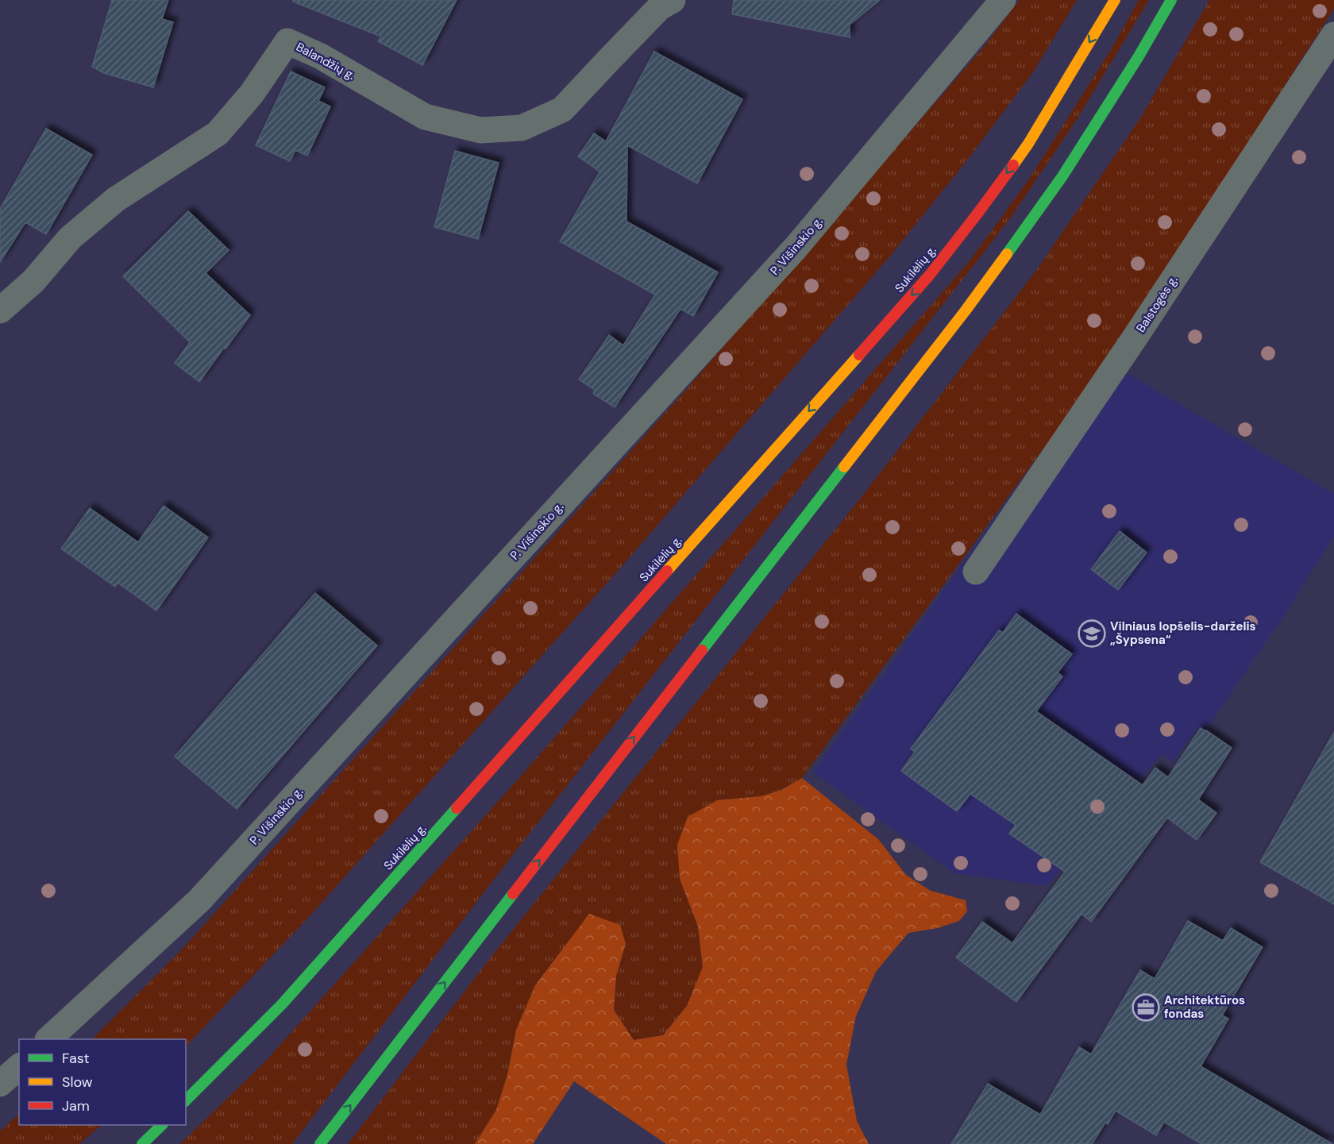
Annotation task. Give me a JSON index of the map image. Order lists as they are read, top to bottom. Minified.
{"streets":{"main road":["Sukilėlių g."],"street":["Balandžių g.","P. Višinskio g.","Balstogės g."]},"places":{"school or university":["Vilniaus lopšelis-darželis „Šypsena“"],"office":["Architektūros fondas"]},"legend":["Fast","Slow","Jam"]}
